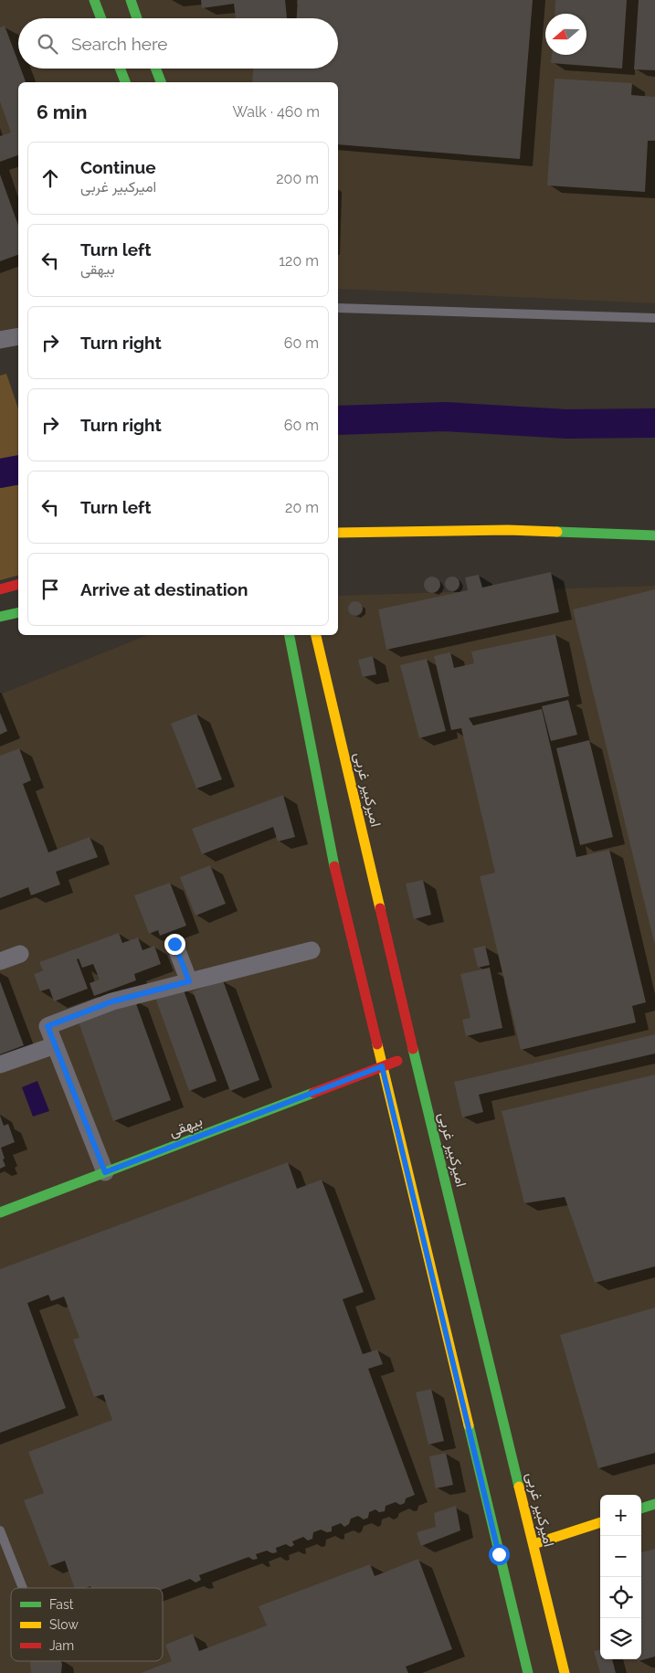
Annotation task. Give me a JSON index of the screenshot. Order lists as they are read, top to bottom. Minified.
{"streets":{"street":["امیرکبیر غربی","بیهقی"]},"crossings":[["امیرکبیر غربی","بیهقی"]],"legend":["Fast","Slow","Jam"],"north":"left","page":{"search":"Search here","heading":["6 min","Walk · 460 m"],"list":[["Continue","امیرکبیر غربی","200 m"],["Turn left","بیهقی","120 m"],["Turn right","60 m"],["Turn right","60 m"],["Turn left","20 m"],"Arrive at destination"],"map_buttons":["+","−"]}}
